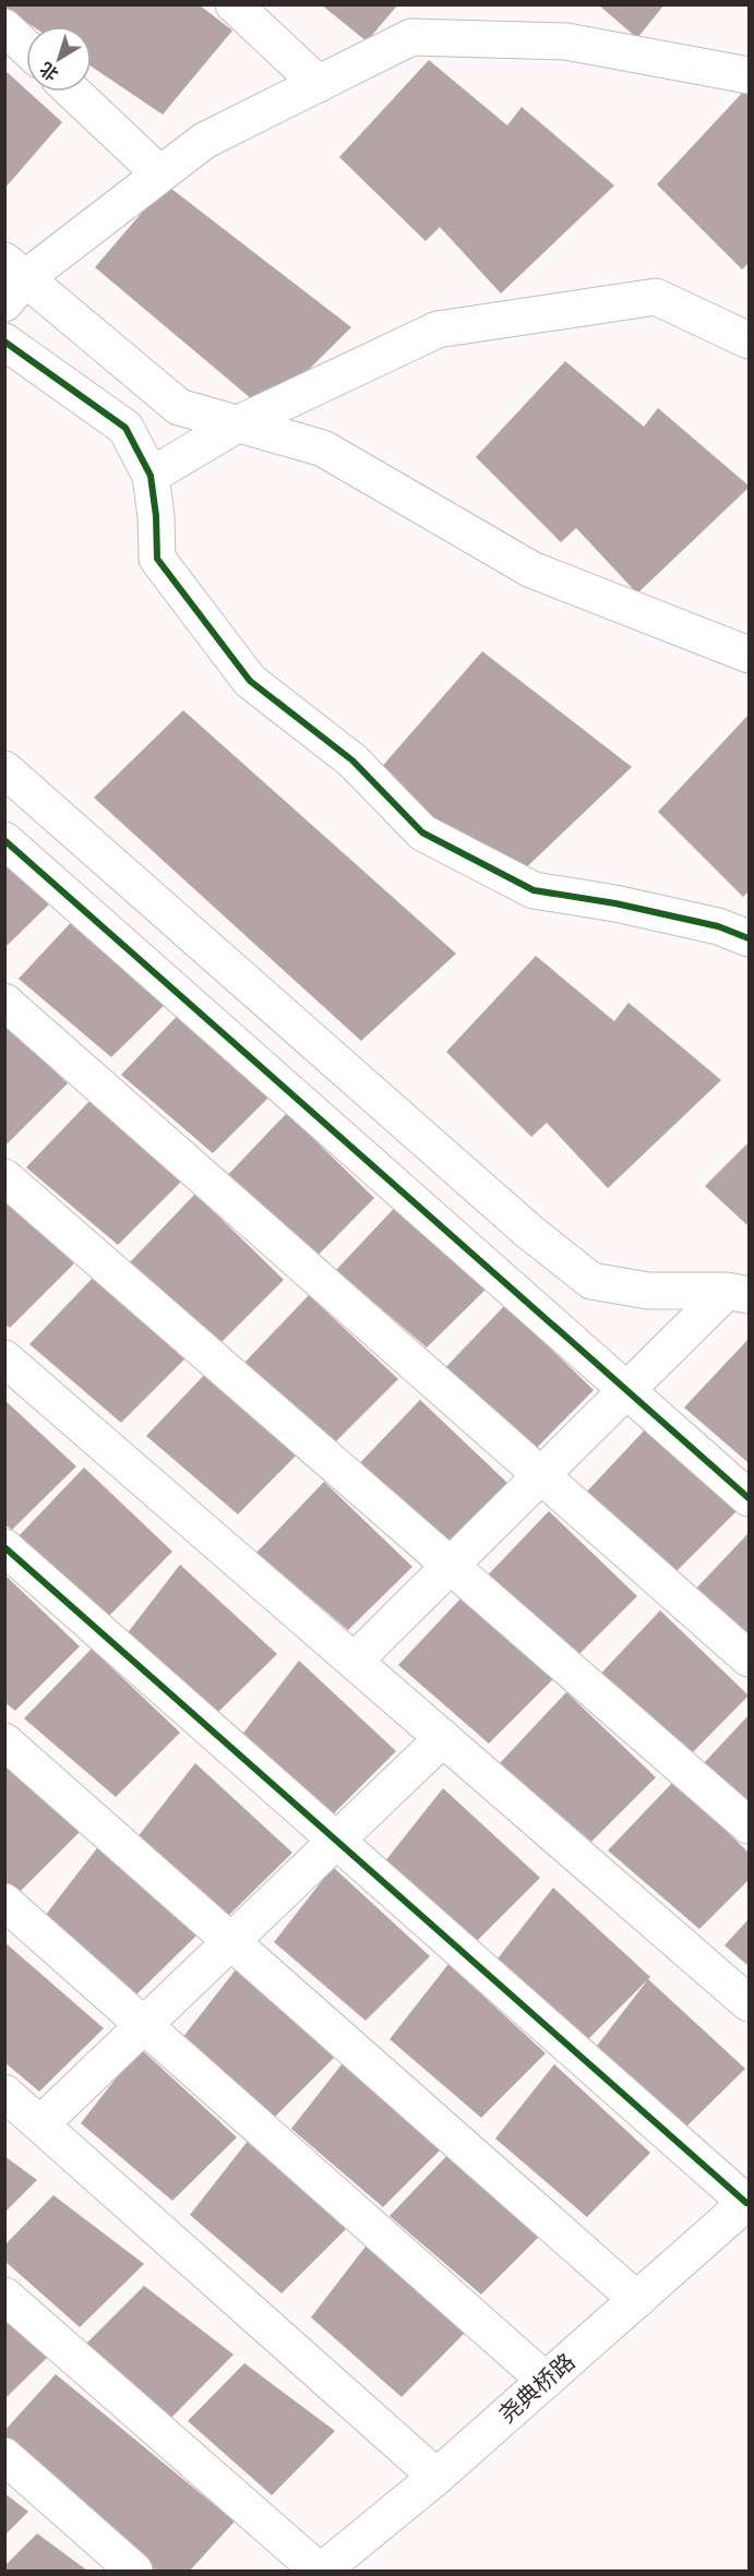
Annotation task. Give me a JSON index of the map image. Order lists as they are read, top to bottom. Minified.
{"streets":{"street":["尧典桥路"]},"north":"bottom left"}
